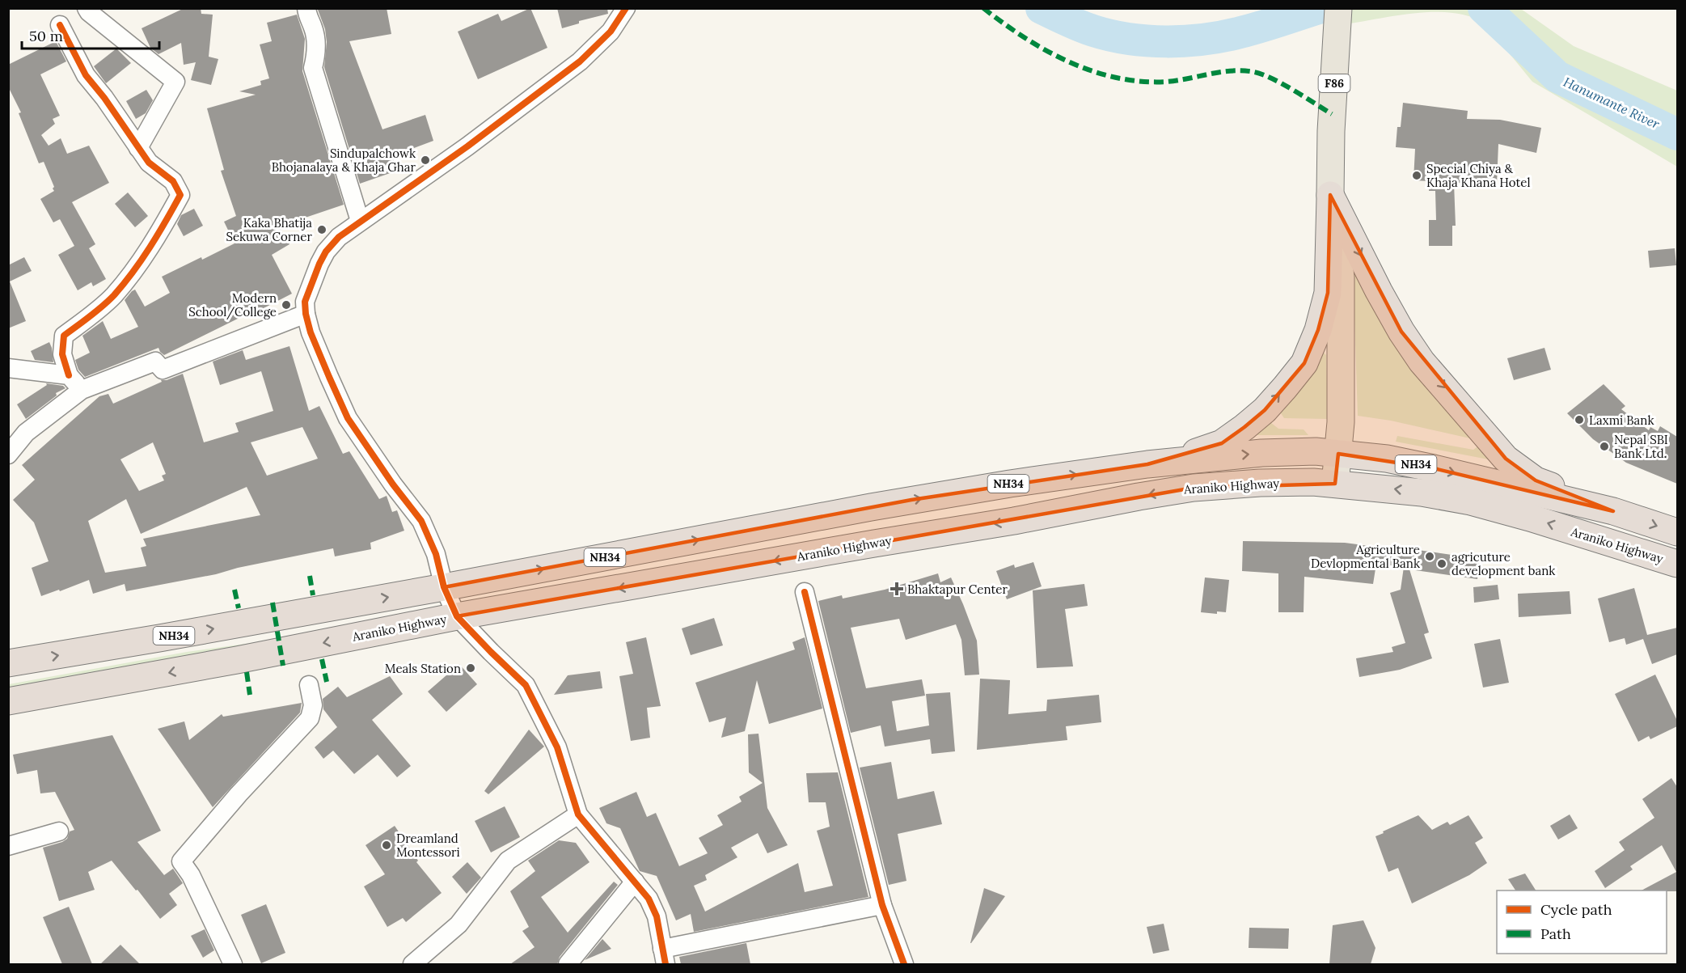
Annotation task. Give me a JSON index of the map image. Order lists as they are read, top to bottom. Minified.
{"streets":{"highway":["NH34","Araniko Highway"],"main road":["F86"]},"water":["Hanumante River"],"places":{"other":["Sindupalchowk Bhojanalaya & Khaja Ghar","Special Chiya & Khaja Khana Hotel","Kaka Bhatija Sekuwa Corner","Modern School/College","Laxmi Bank","Nepal SBI Bank Ltd.","Agriculture Devlopmental Bank","agricuture development bank","Meals Station","Dreamland Montessori"],"health":["Bhaktapur Center"]},"legend":["Cycle path","Path"],"scale_bar":"50 m"}
